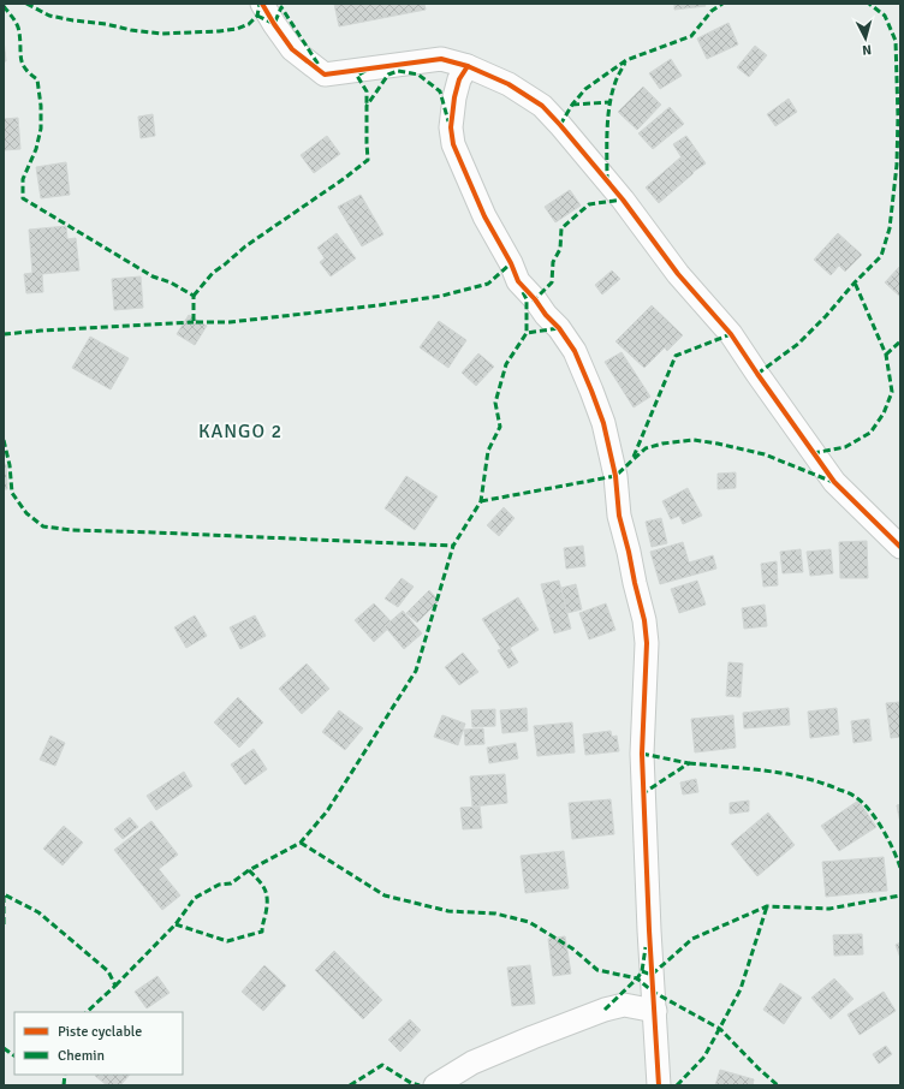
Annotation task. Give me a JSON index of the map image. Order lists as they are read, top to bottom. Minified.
{"districts":["KANGO 2"],"legend":["Piste cyclable","Chemin"],"north":"bottom"}
